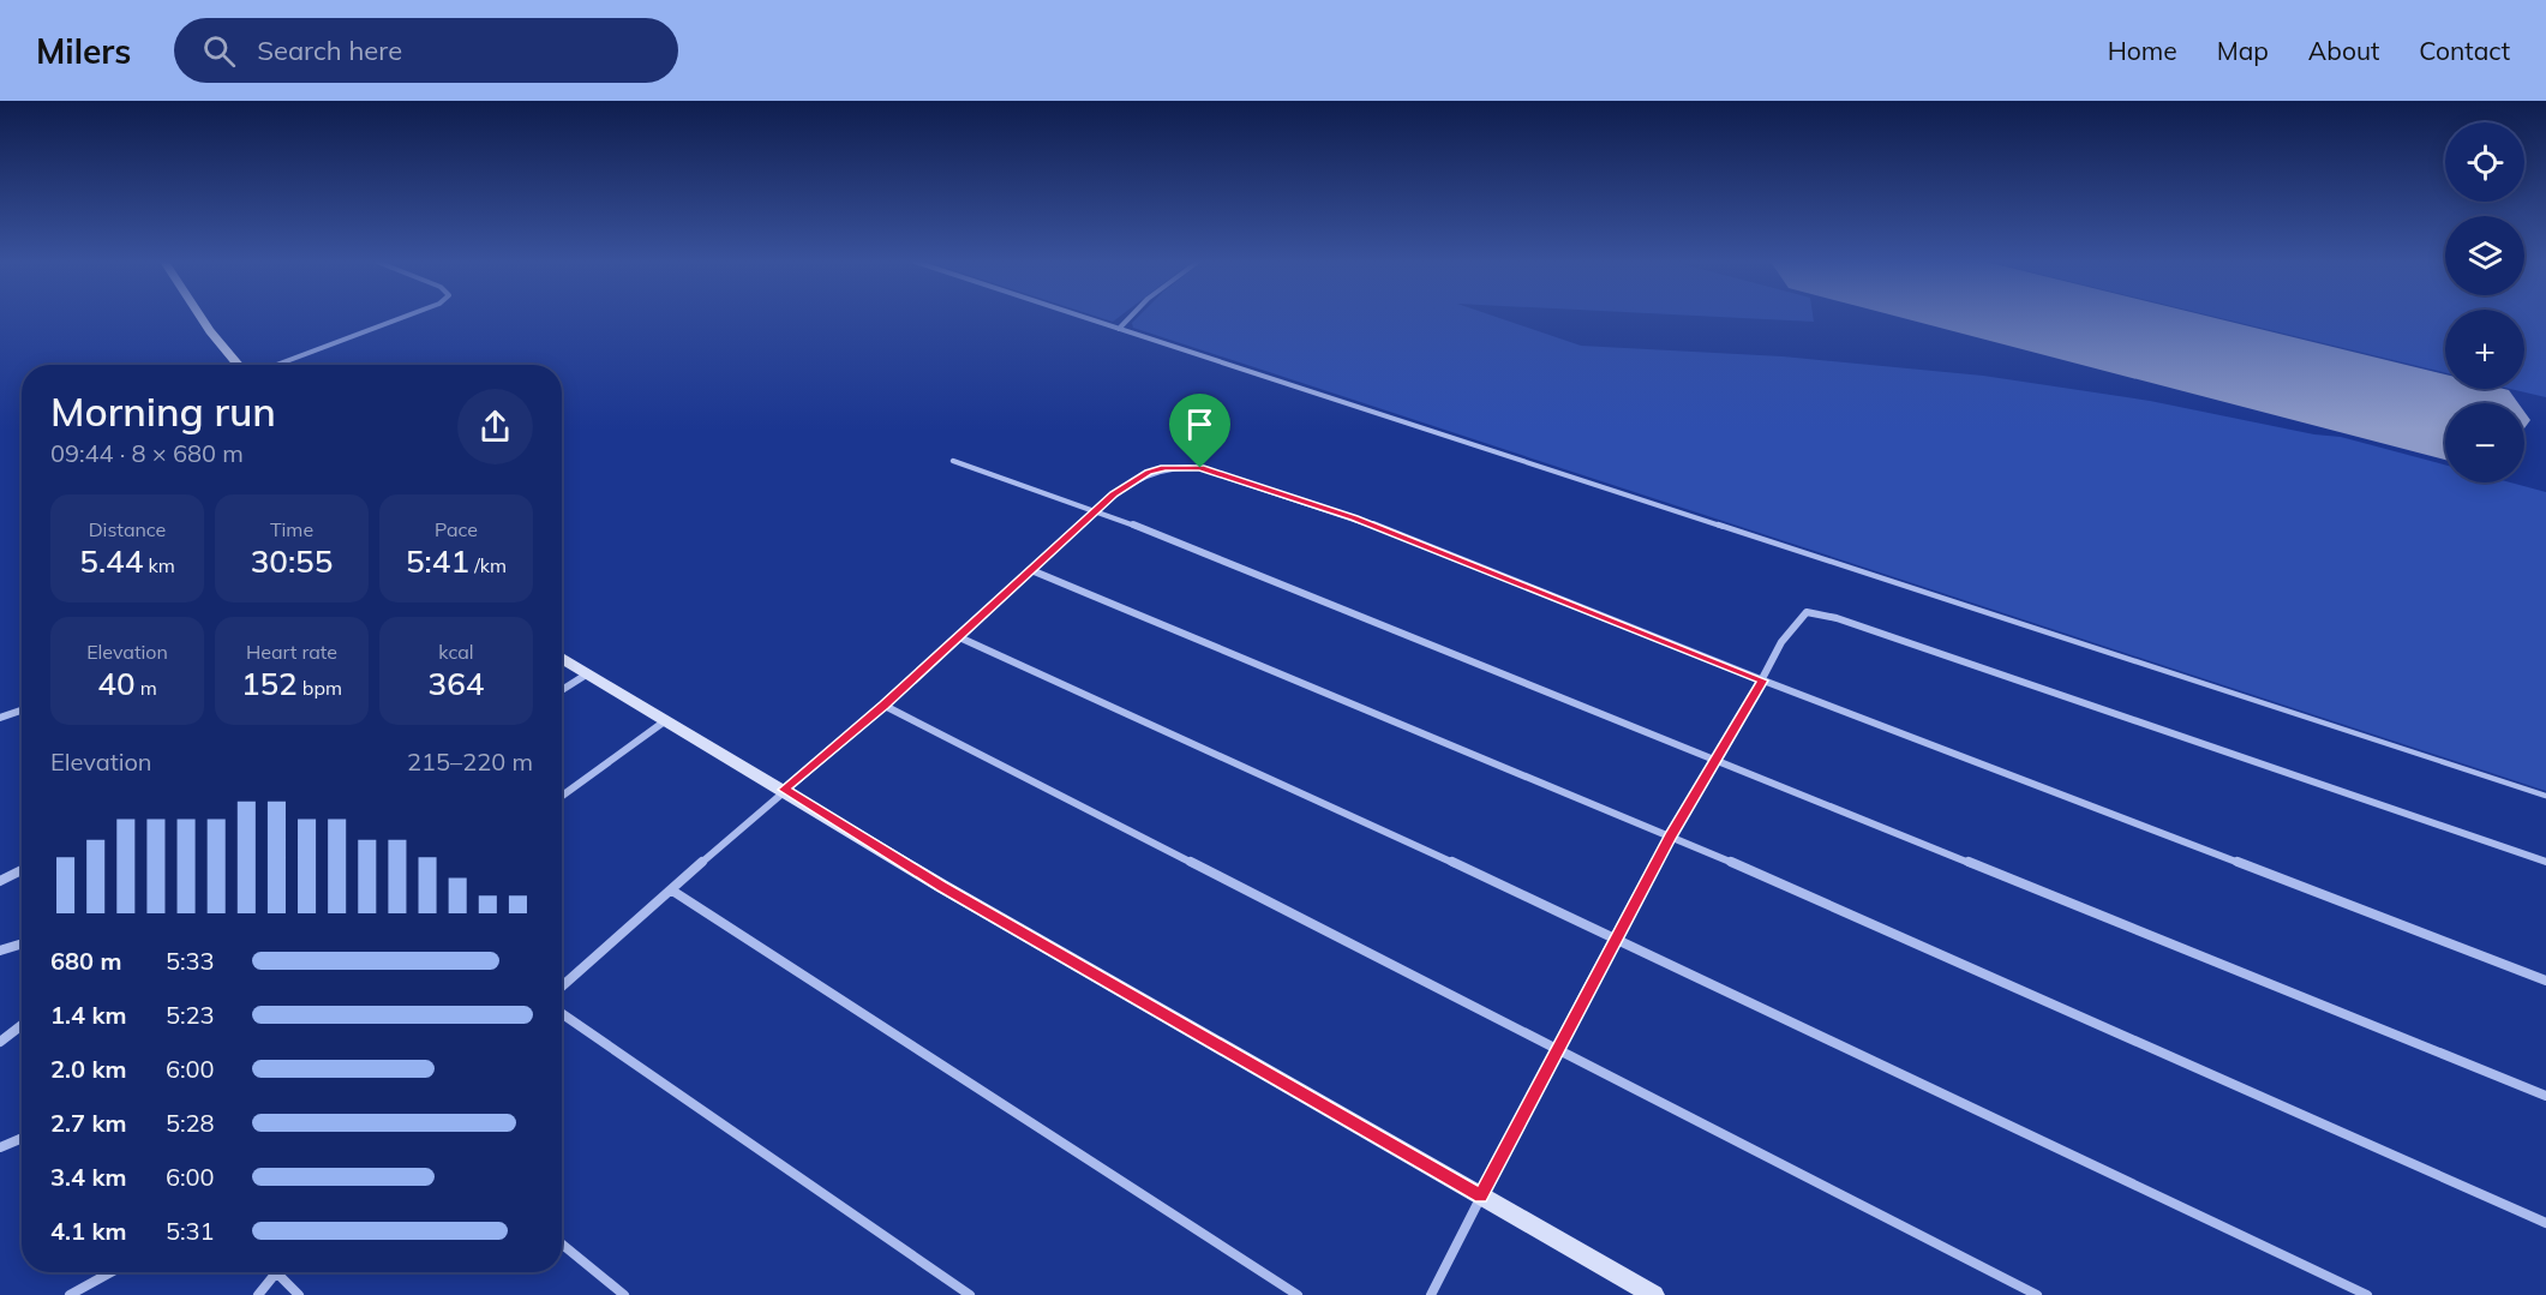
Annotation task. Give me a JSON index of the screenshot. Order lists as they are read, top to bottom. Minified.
{"page":{"header":"Milers","search":"Search here","nav":["Home","Map","About","Contact"],"map_buttons":["+","−"],"heading":["Morning run","09:44 · 8 × 680 m"],"stats":[["Distance","5.44 km"],["Time","30:55"],["Pace","5:41 /km"],["Elevation","40 m"],["Heart rate","152 bpm"],["kcal","364"]],"chart":["Elevation","215–220 m"],"list":[{"name":"680 m","note":"5:33"},{"name":"1.4 km","note":"5:23"},{"name":"2.0 km","note":"6:00"},{"name":"2.7 km","note":"5:28"},{"name":"3.4 km","note":"6:00"},{"name":"4.1 km","note":"5:31"}]}}
